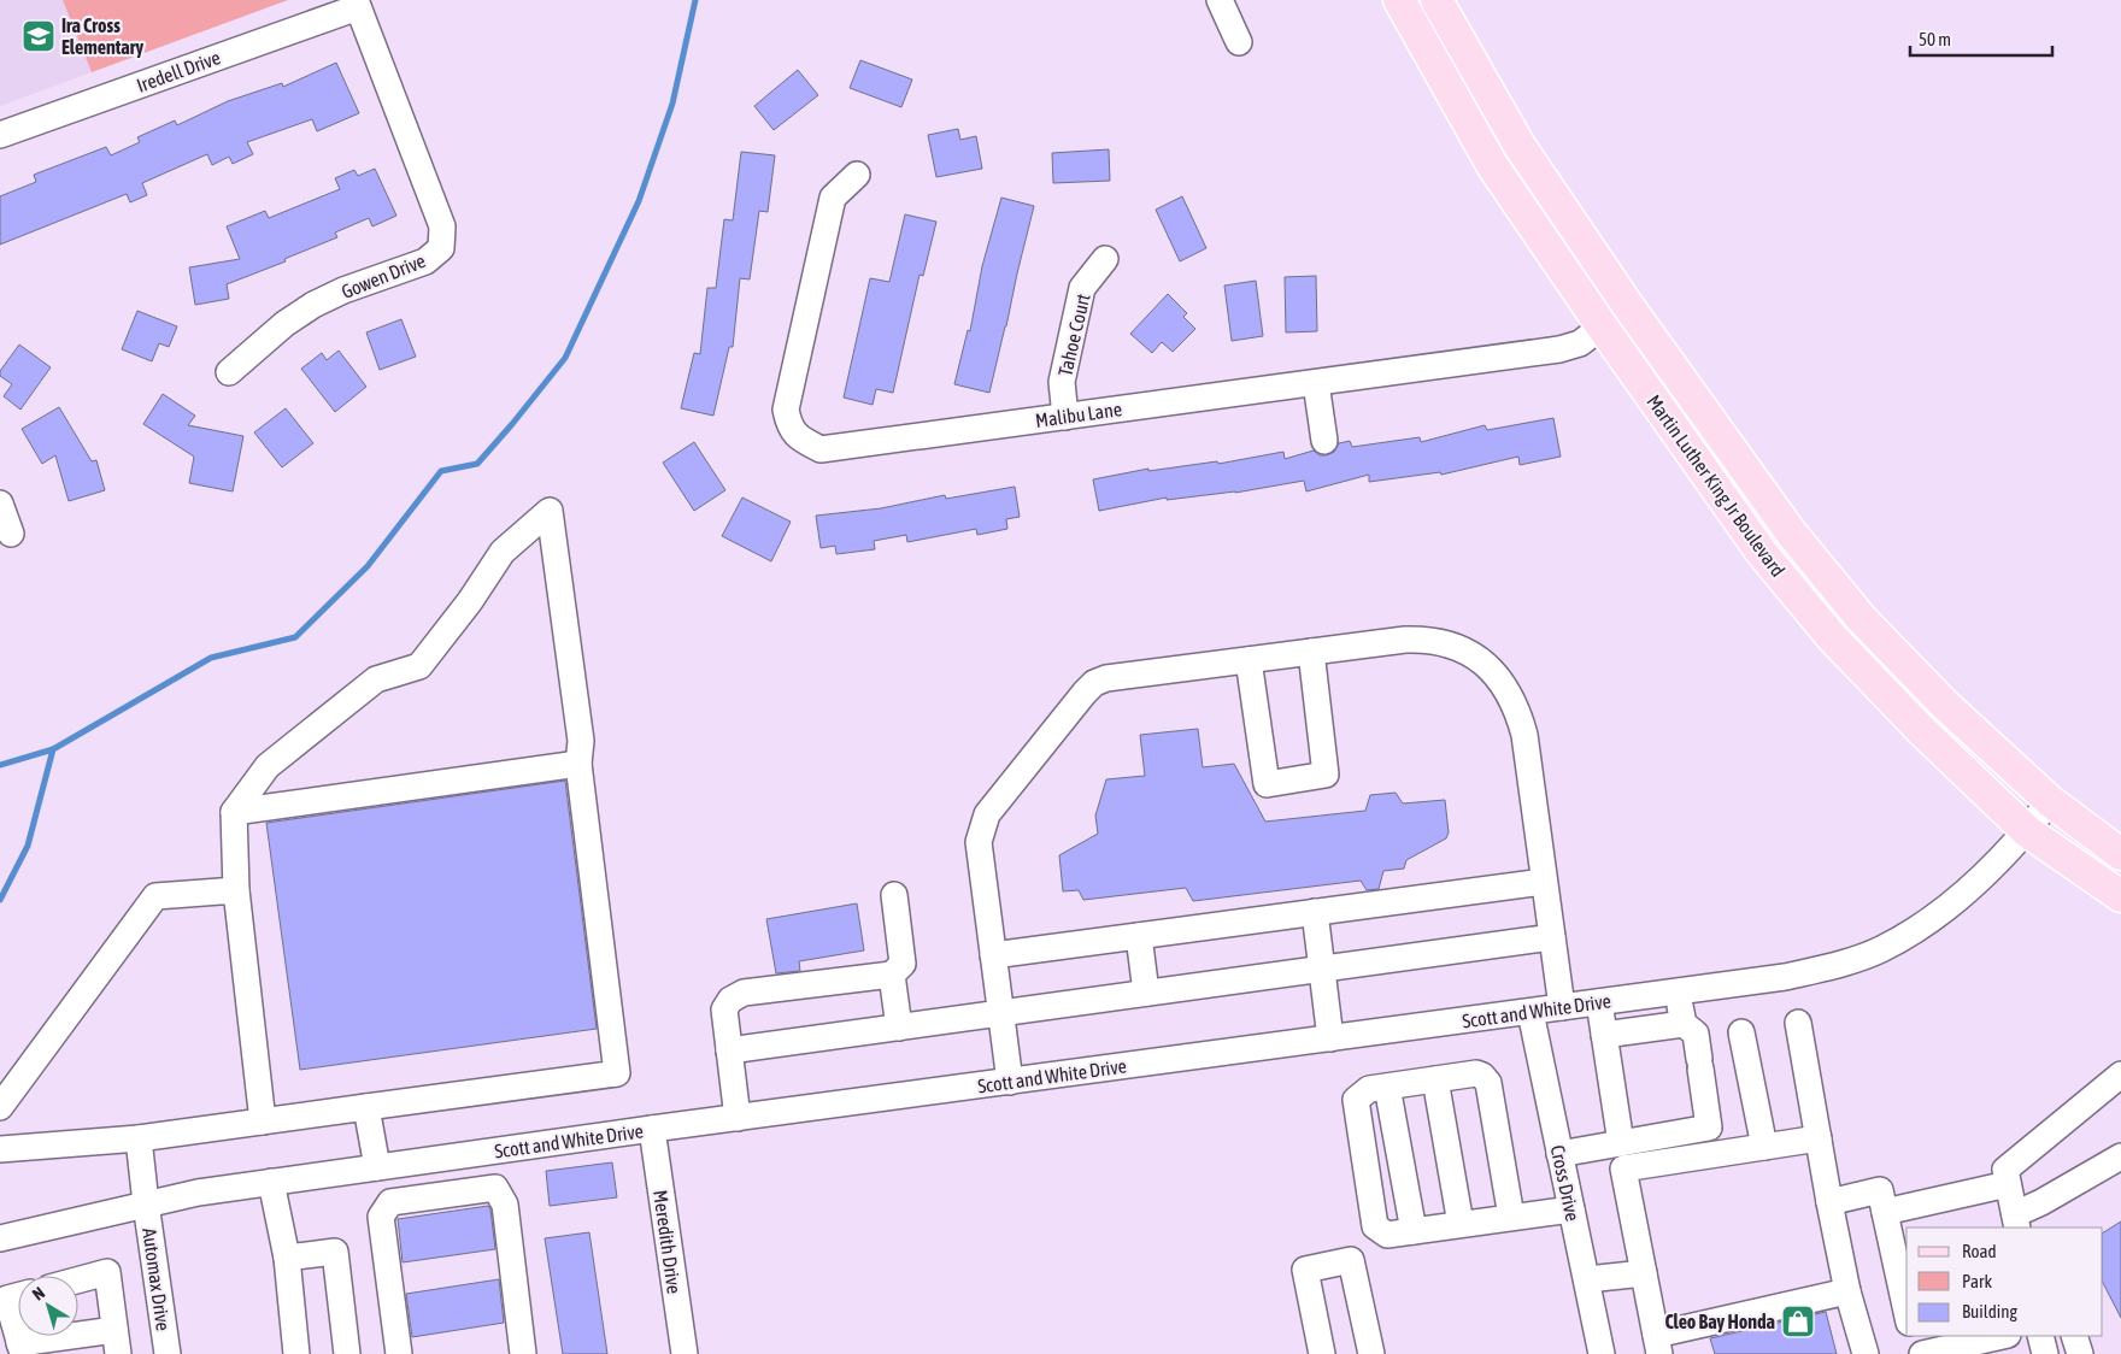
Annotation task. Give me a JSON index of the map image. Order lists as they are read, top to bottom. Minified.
{"streets":{"main road":["Martin Luther King Jr Boulevard"],"street":["Iredell Drive","Gowen Drive","Tahoe Court","Malibu Lane","Scott and White Drive","Cross Drive","Meredith Drive","Automax Drive"]},"crossings":[["Iredell Drive","Gowen Drive"],["Tahoe Court","Malibu Lane"],["Malibu Lane","Martin Luther King Jr Boulevard"],["Martin Luther King Jr Boulevard","Scott and White Drive"],["Scott and White Drive","Cross Drive"],["Scott and White Drive","Meredith Drive"],["Scott and White Drive","Automax Drive"]],"places":{"school or university":["Ira Cross Elementary"],"shop":["Cleo Bay Honda"]},"legend":["Road","Park","Building"],"scale_bar":"50 m","north":"top left"}
